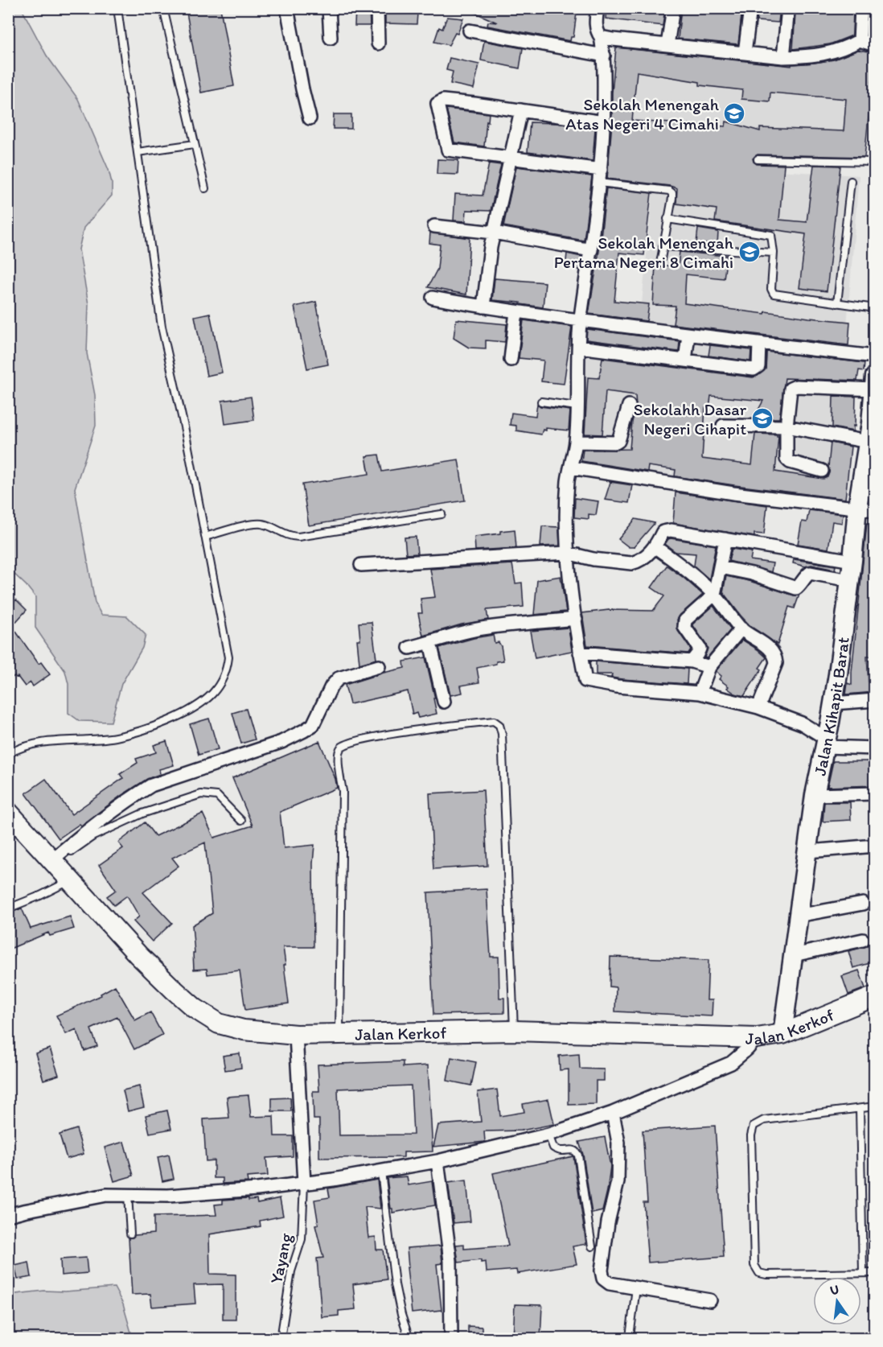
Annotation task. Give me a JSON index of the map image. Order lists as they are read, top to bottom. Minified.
{"streets":{"main road":["Jalan Kerkof"],"street":["Jalan Kihapit Barat"],"lane":["Yayang"]},"crossings":[["Jalan Kihapit Barat","Jalan Kerkof"]],"places":{"school or university":["Sekolah Menengah Atas Negeri 4 Cimahi","Sekolah Menengah Pertama Negeri 8 Cimahi","Sekolahh Dasar Negeri Cihapit"]},"north":"top"}
